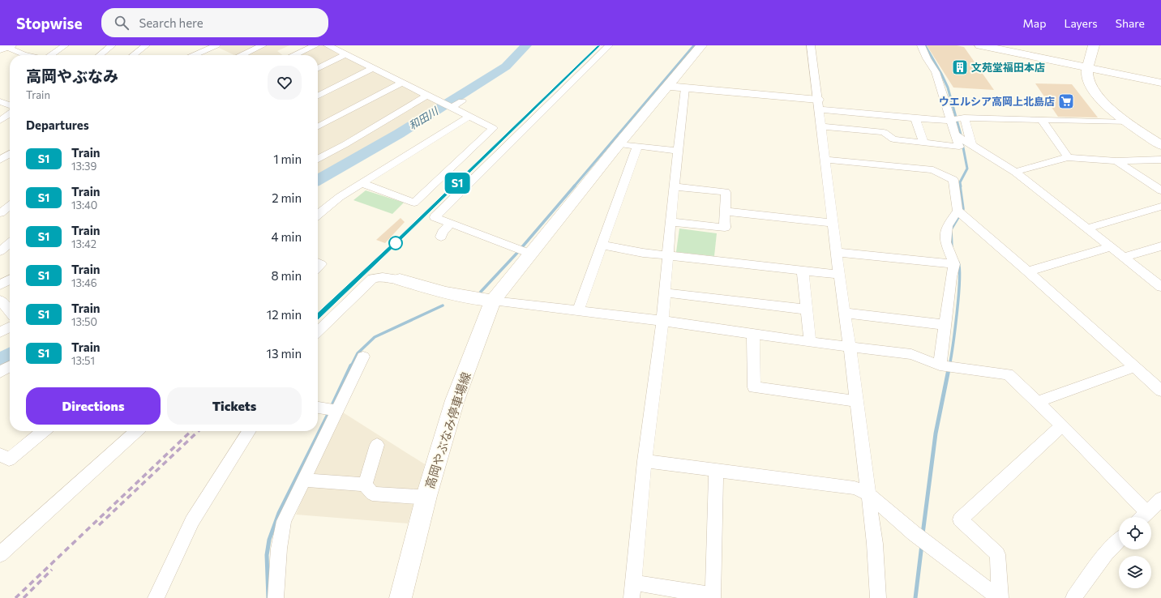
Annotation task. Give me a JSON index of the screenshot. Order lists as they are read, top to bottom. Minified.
{"streets":{"street":["高岡やぶなみ停車場線"]},"water":["和田川"],"places":{"building":["文苑堂福田本店"],"supermarket":["ウエルシア高岡上北島店"]},"page":{"header":"Stopwise","search":"Search here","nav":["Map","Layers","Share"],"on_map":"S1","heading":[["高岡やぶなみ","Train"],"Departures"],"list":[{"mark":"S1","name":"Train","note":"13:39","value":"1 min"},{"mark":"S1","name":"Train","note":"13:40","value":"2 min"},{"mark":"S1","name":"Train","note":"13:42","value":"4 min"},{"mark":"S1","name":"Train","note":"13:46","value":"8 min"},{"mark":"S1","name":"Train","note":"13:50","value":"12 min"},{"mark":"S1","name":"Train","note":"13:51","value":"13 min"}],"buttons":["Directions","Tickets"]}}
